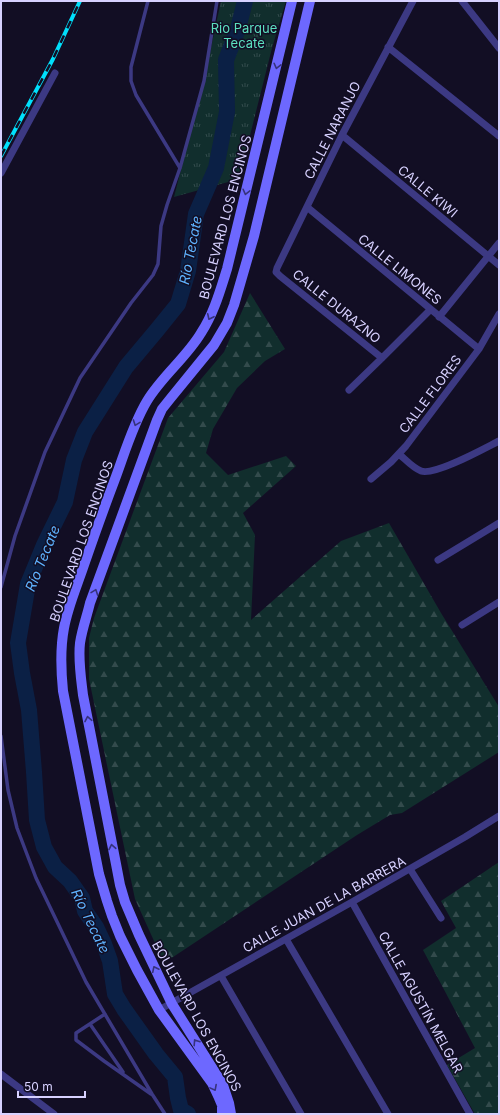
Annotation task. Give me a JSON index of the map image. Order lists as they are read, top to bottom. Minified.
{"streets":{"main road":["BOULEVARD LOS ENCINOS"],"street":["CALLE NARANJO","CALLE KIWI","CALLE LIMONES","CALLE DURAZNO","CALLE FLORES","CALLE JUAN DE LA BARRERA","CALLE AGUSTÍN MELGAR"]},"crossings":[["CALLE NARANJO","CALLE KIWI"],["CALLE NARANJO","CALLE LIMONES"],["CALLE NARANJO","CALLE DURAZNO"],["BOULEVARD LOS ENCINOS","CALLE JUAN DE LA BARRERA"],["CALLE LIMONES","CALLE FLORES"],["CALLE JUAN DE LA BARRERA","CALLE AGUSTÍN MELGAR"]],"water":["Río Tecate"],"parks":["Rio Parque Tecate"],"scale_bar":"50 m"}
